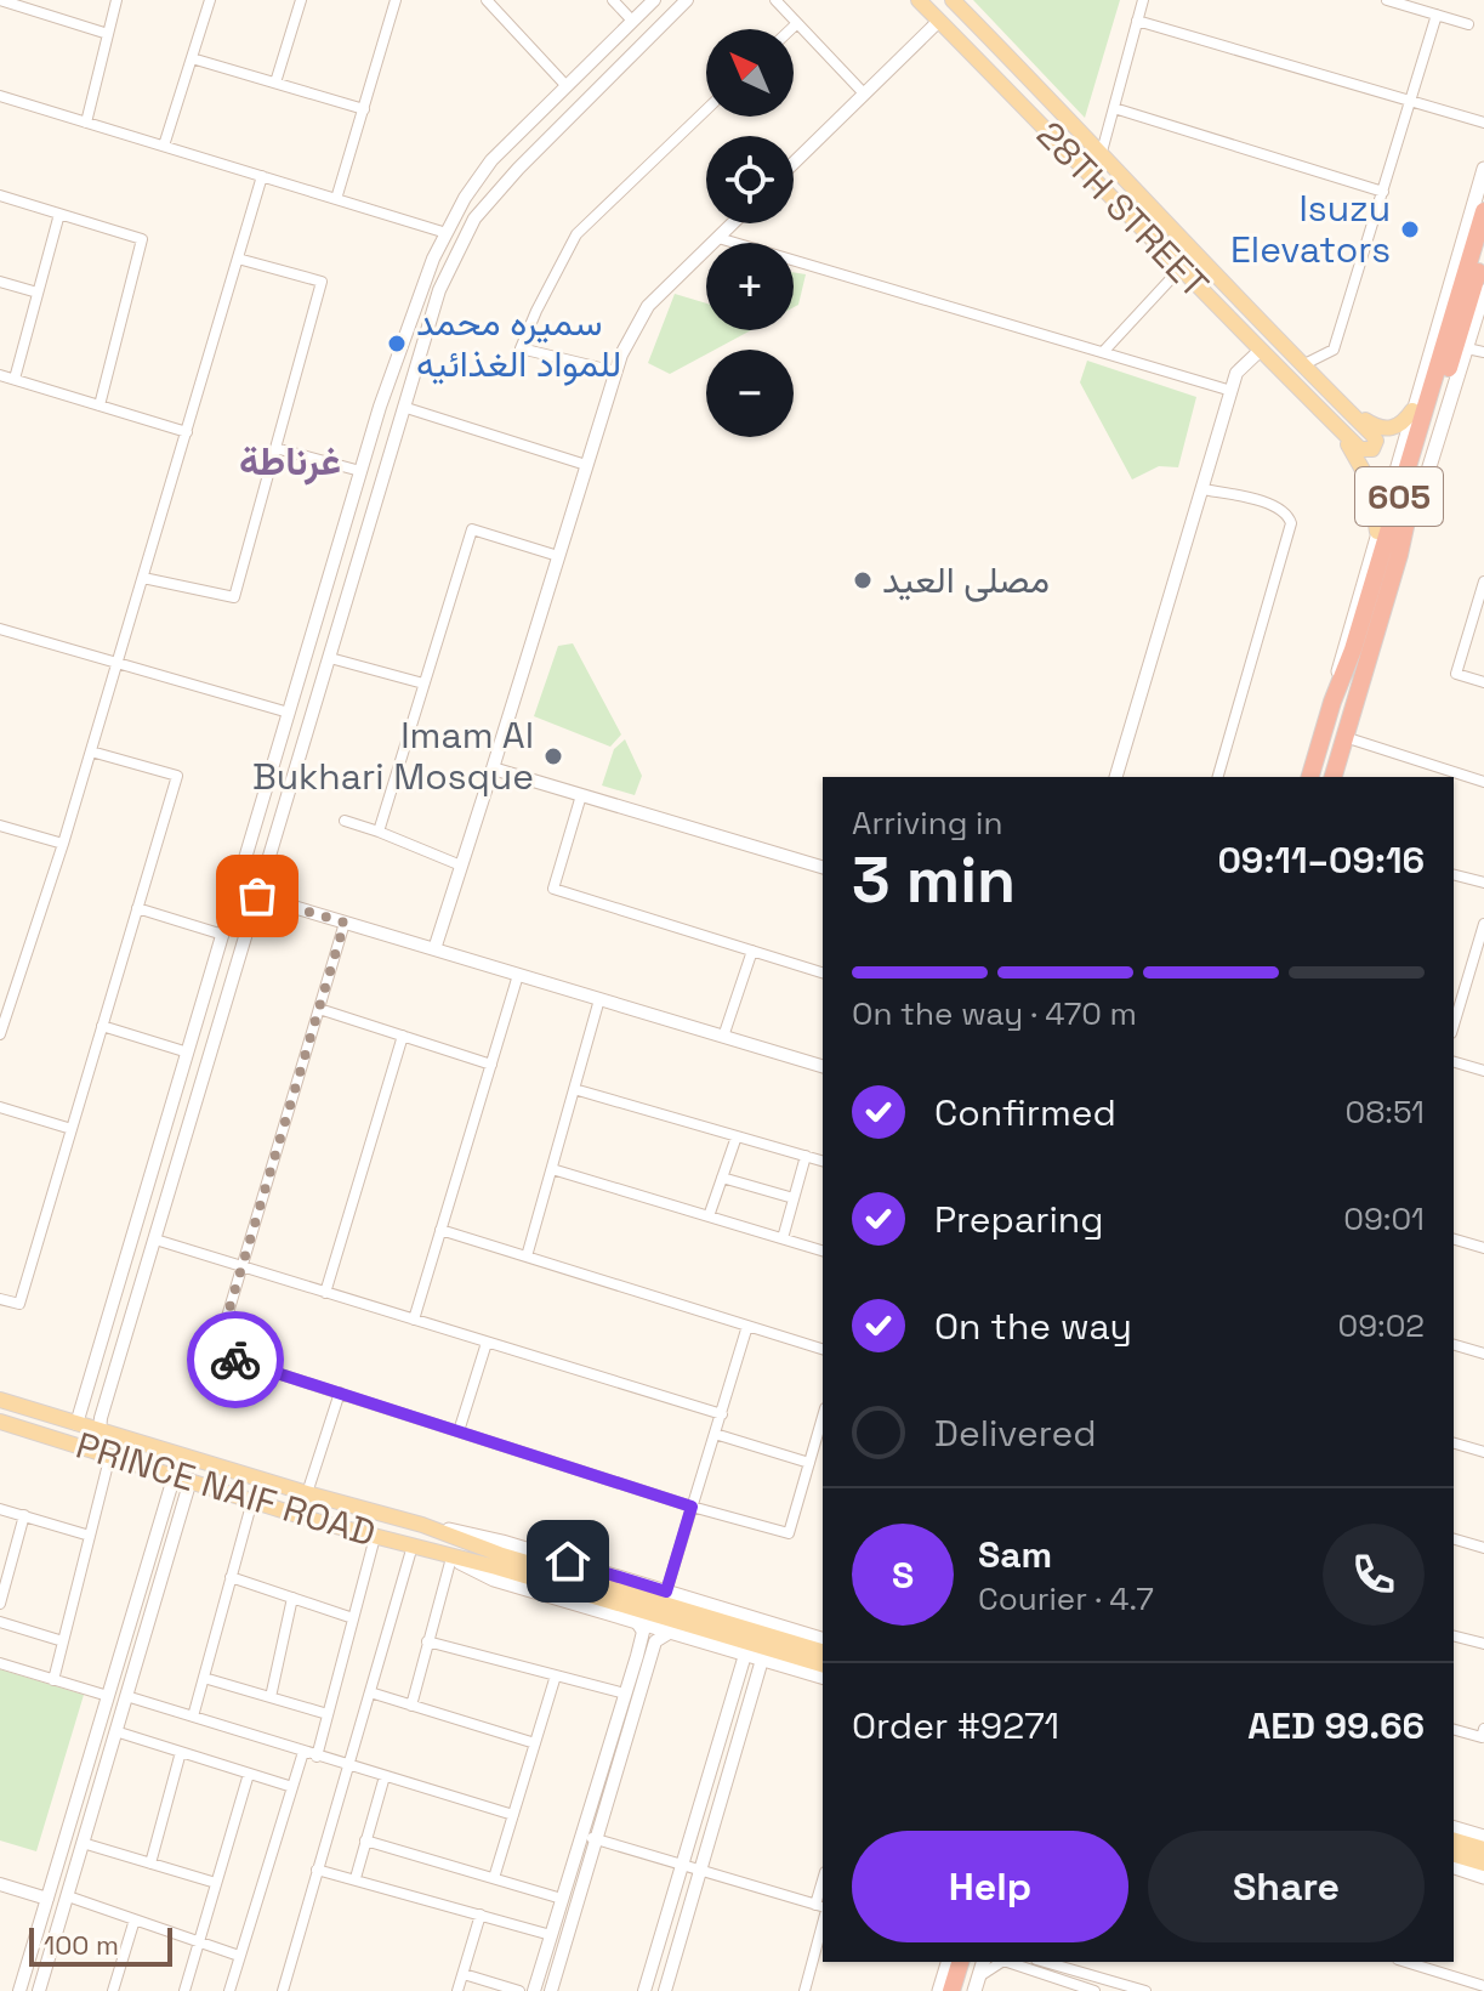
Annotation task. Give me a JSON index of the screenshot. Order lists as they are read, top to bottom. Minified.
{"streets":{"highway":["605"],"main road":["28TH STREET","PRINCE NAIF ROAD"]},"districts":["غرناطة"],"places":["Isuzu Elevators","سميره محمد للمواد الغذائيه","مصلى العيد","Imam Al Bukhari Mosque"],"scale_bar":"100 m","north":"top left","page":{"map_buttons":["+","−"],"heading":["3 min","Arriving in","09:11–09:16"],"panel":["Sam","Courier · 4.7","Order #9271","AED 99.66"],"bar":"On the way · 470 m","list":[["Confirmed","08:51"],["Preparing","09:01"],["On the way","09:02"],"Delivered"],"round":"S","buttons":["Help","Share"],"scale":"100 m"}}
